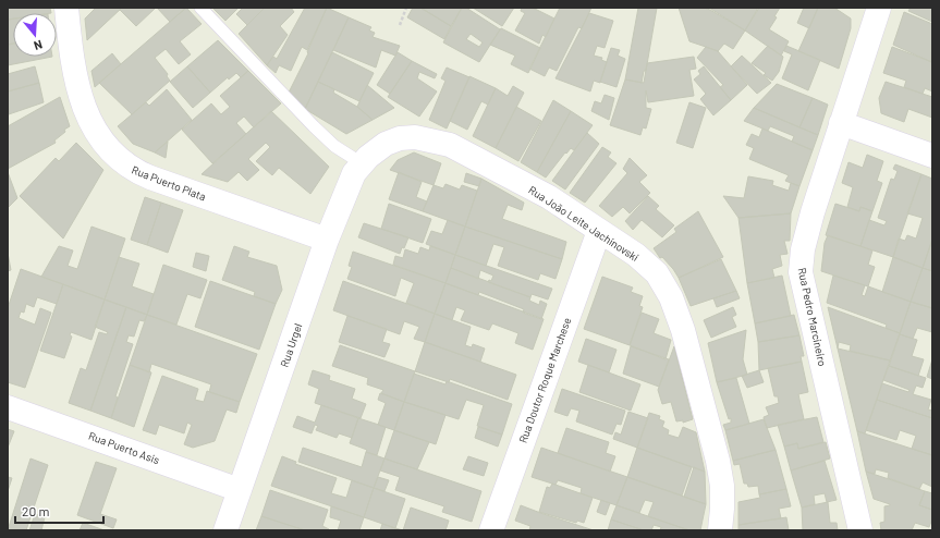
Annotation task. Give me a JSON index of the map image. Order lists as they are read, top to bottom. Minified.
{"streets":{"street":["Rua Puerto Plata","Rua João Leite Jachinovski","Rua Pedro Marcineiro","Rua Urgel","Rua Doutor Roque Marchese","Rua Puerto Asis"]},"crossings":[["Rua Puerto Plata","Rua Urgel"],["Rua João Leite Jachinovski","Rua Urgel"],["Rua João Leite Jachinovski","Rua Doutor Roque Marchese"],["Rua Urgel","Rua Puerto Asis"]],"scale_bar":"20 m","north":"bottom"}
